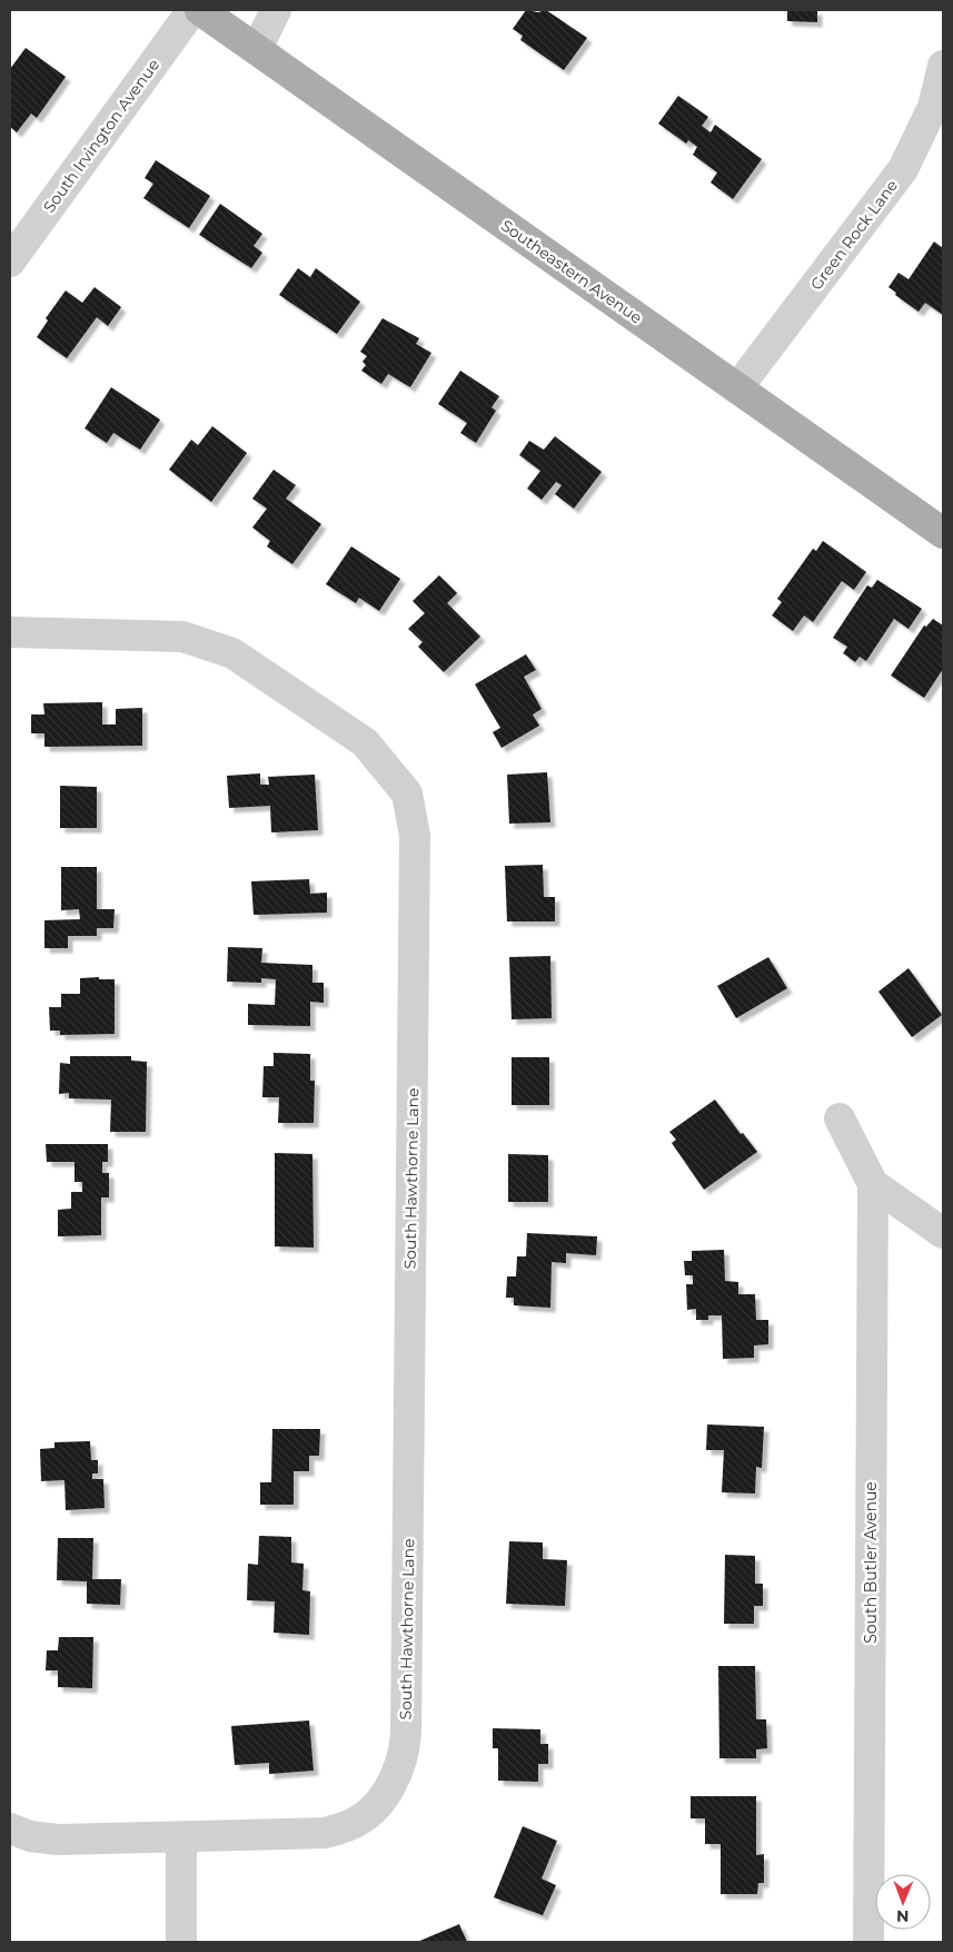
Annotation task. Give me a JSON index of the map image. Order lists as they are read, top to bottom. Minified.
{"streets":{"main road":["Southeastern Avenue"],"street":["South Irvington Avenue","Green Rock Lane","South Hawthorne Lane","South Butler Avenue"]},"crossings":[["Green Rock Lane","Southeastern Avenue"]],"north":"bottom"}
